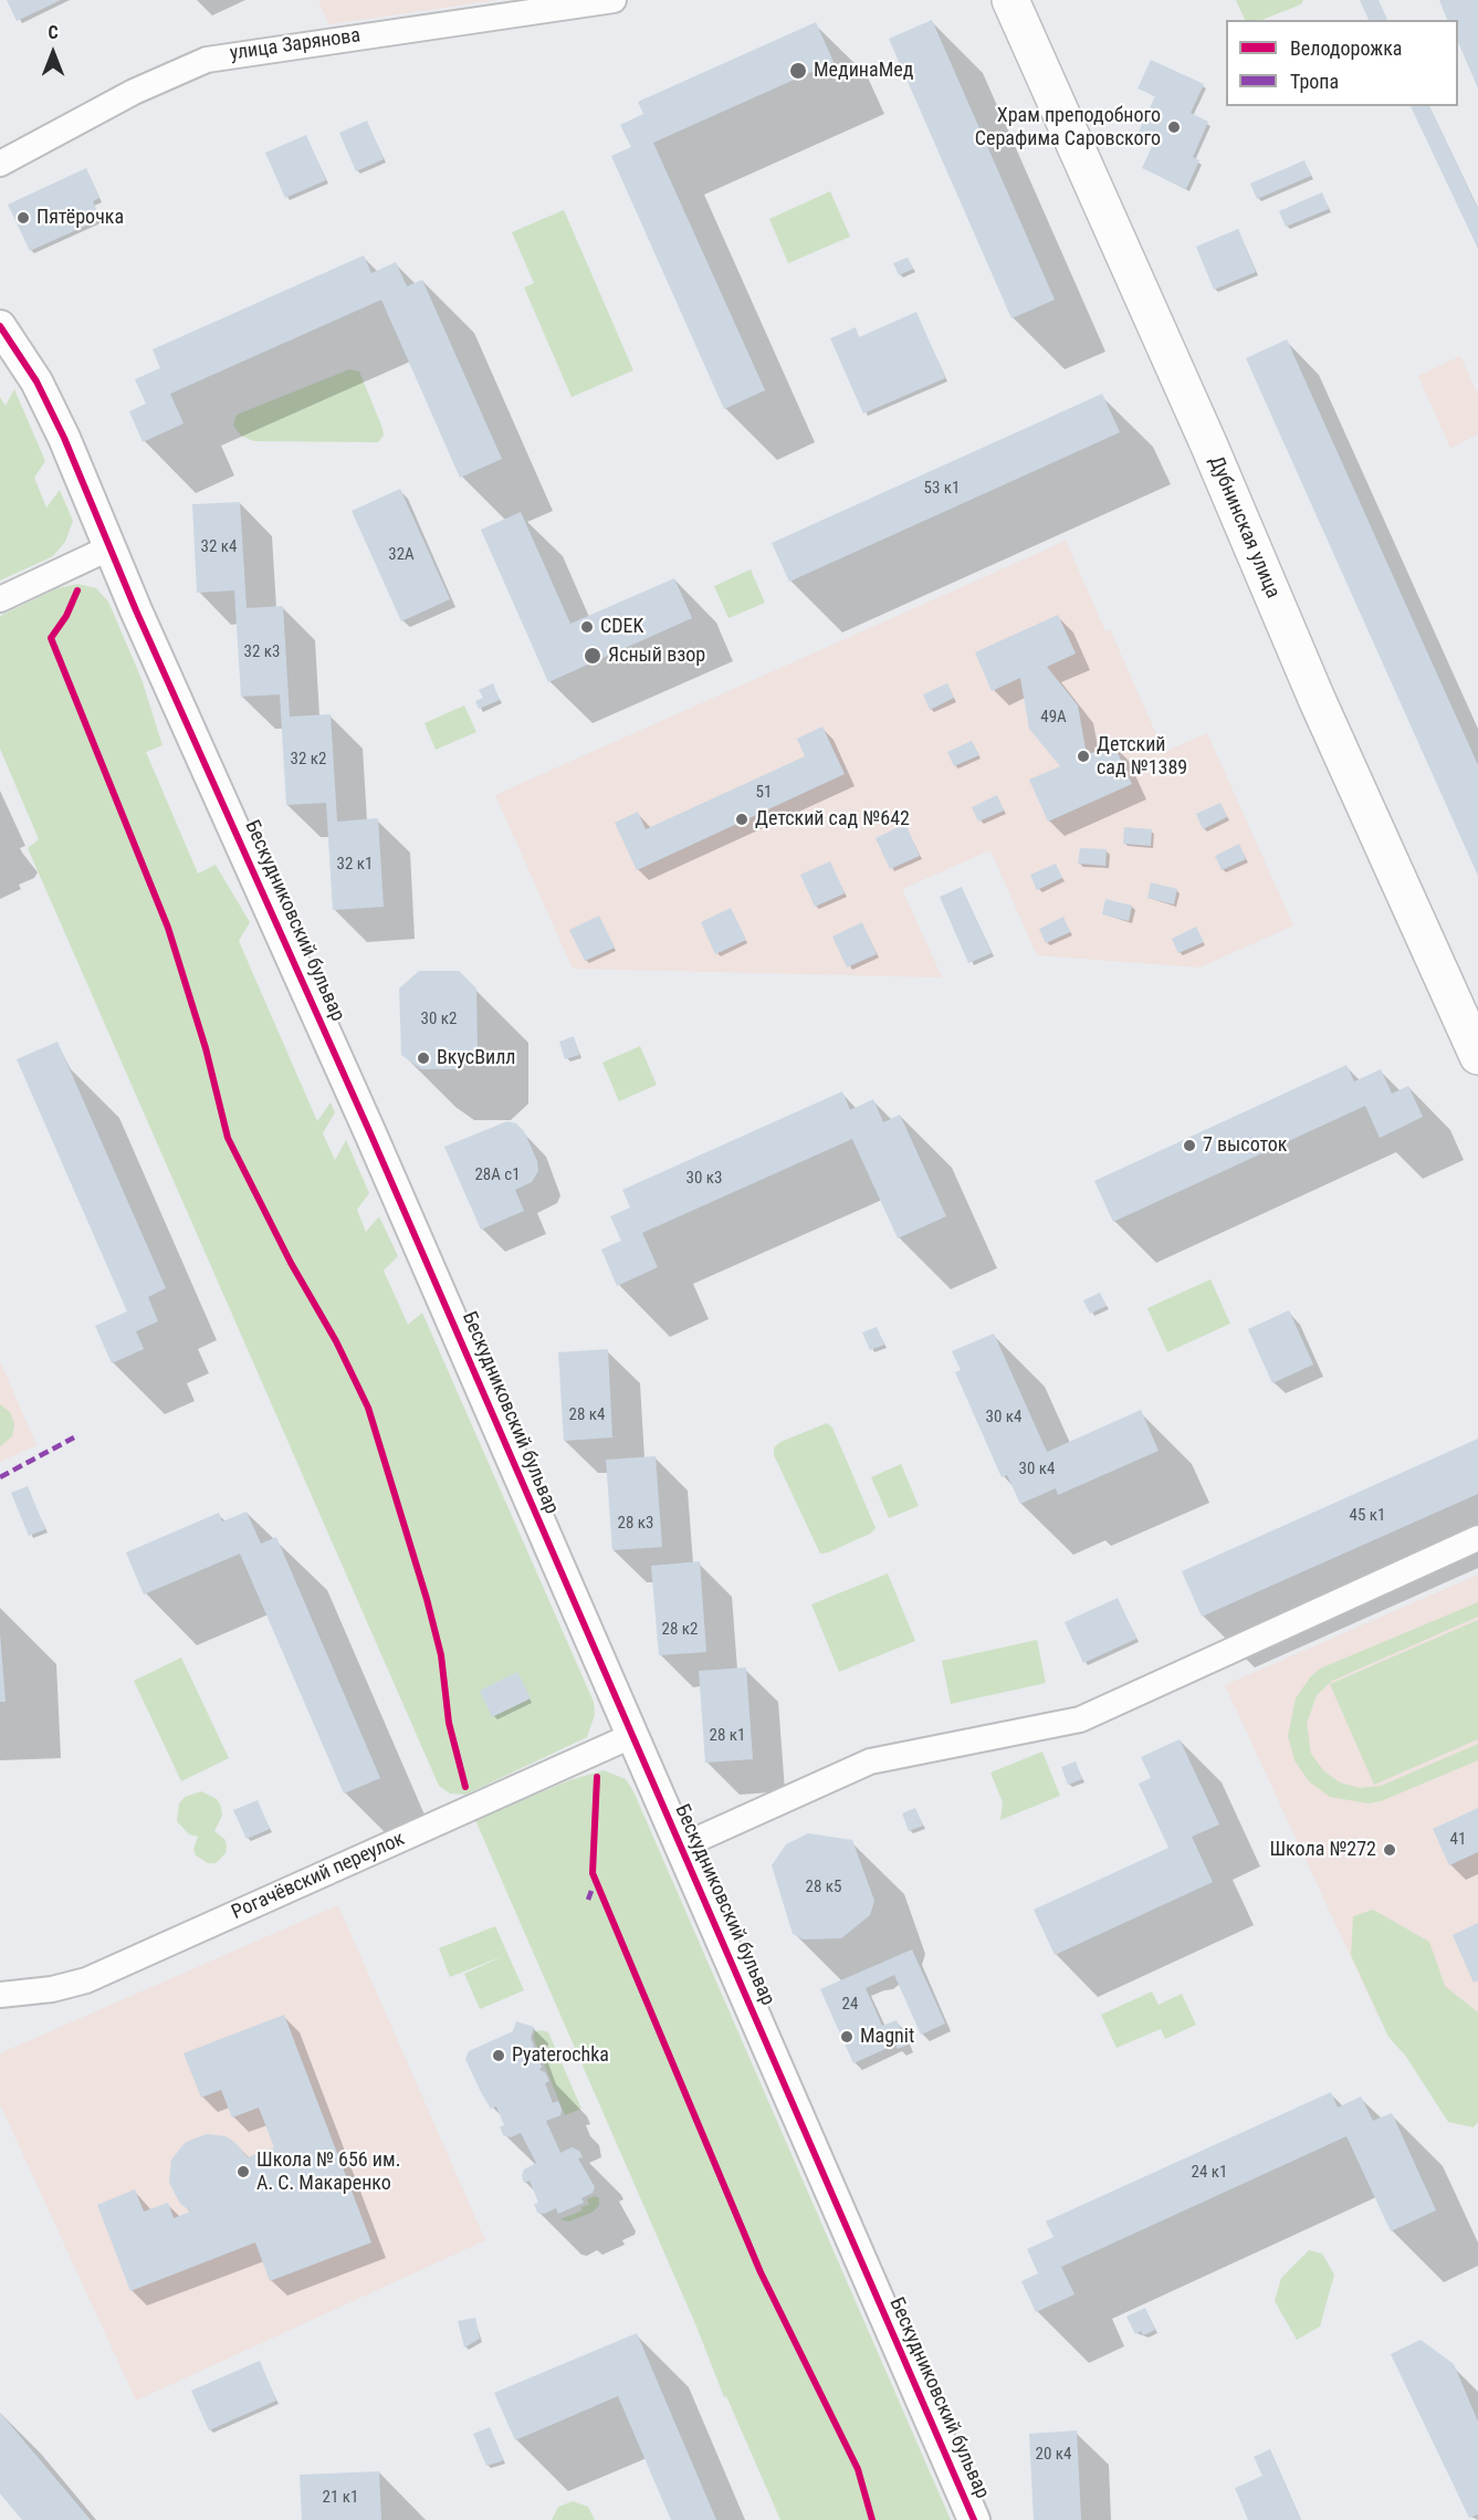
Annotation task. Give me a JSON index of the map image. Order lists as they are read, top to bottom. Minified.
{"streets":{"main road":["Дубнинская улица"],"street":["улица Зарянова","Бескудниковский бульвар","Рогачёвский переулок"]},"crossings":[["Бескудниковский бульвар","Рогачёвский переулок"]],"places":["МединаМед","Храм преподобного Серафима Саровского","Пятёрочка","CDEK","Ясный взор","Детский сад №1389","Детский сад №642","ВкусВилл","7 высоток","Школа №272","Magnit","Pyaterochka","Школа № 656 им. А. С. Макаренко"],"house_numbers":["53 к1","32 к4","32А","32 к3","49А","32 к2","51","32 к1","30 к2","28А с1","30 к3","28 к4","30 к4","30 к4","45 к1","28 к3","28 к2","28 к1","41","28 к5","24","24 к1","20 к4","21 к1"],"legend":["Велодорожка","Тропа"],"north":"top"}
